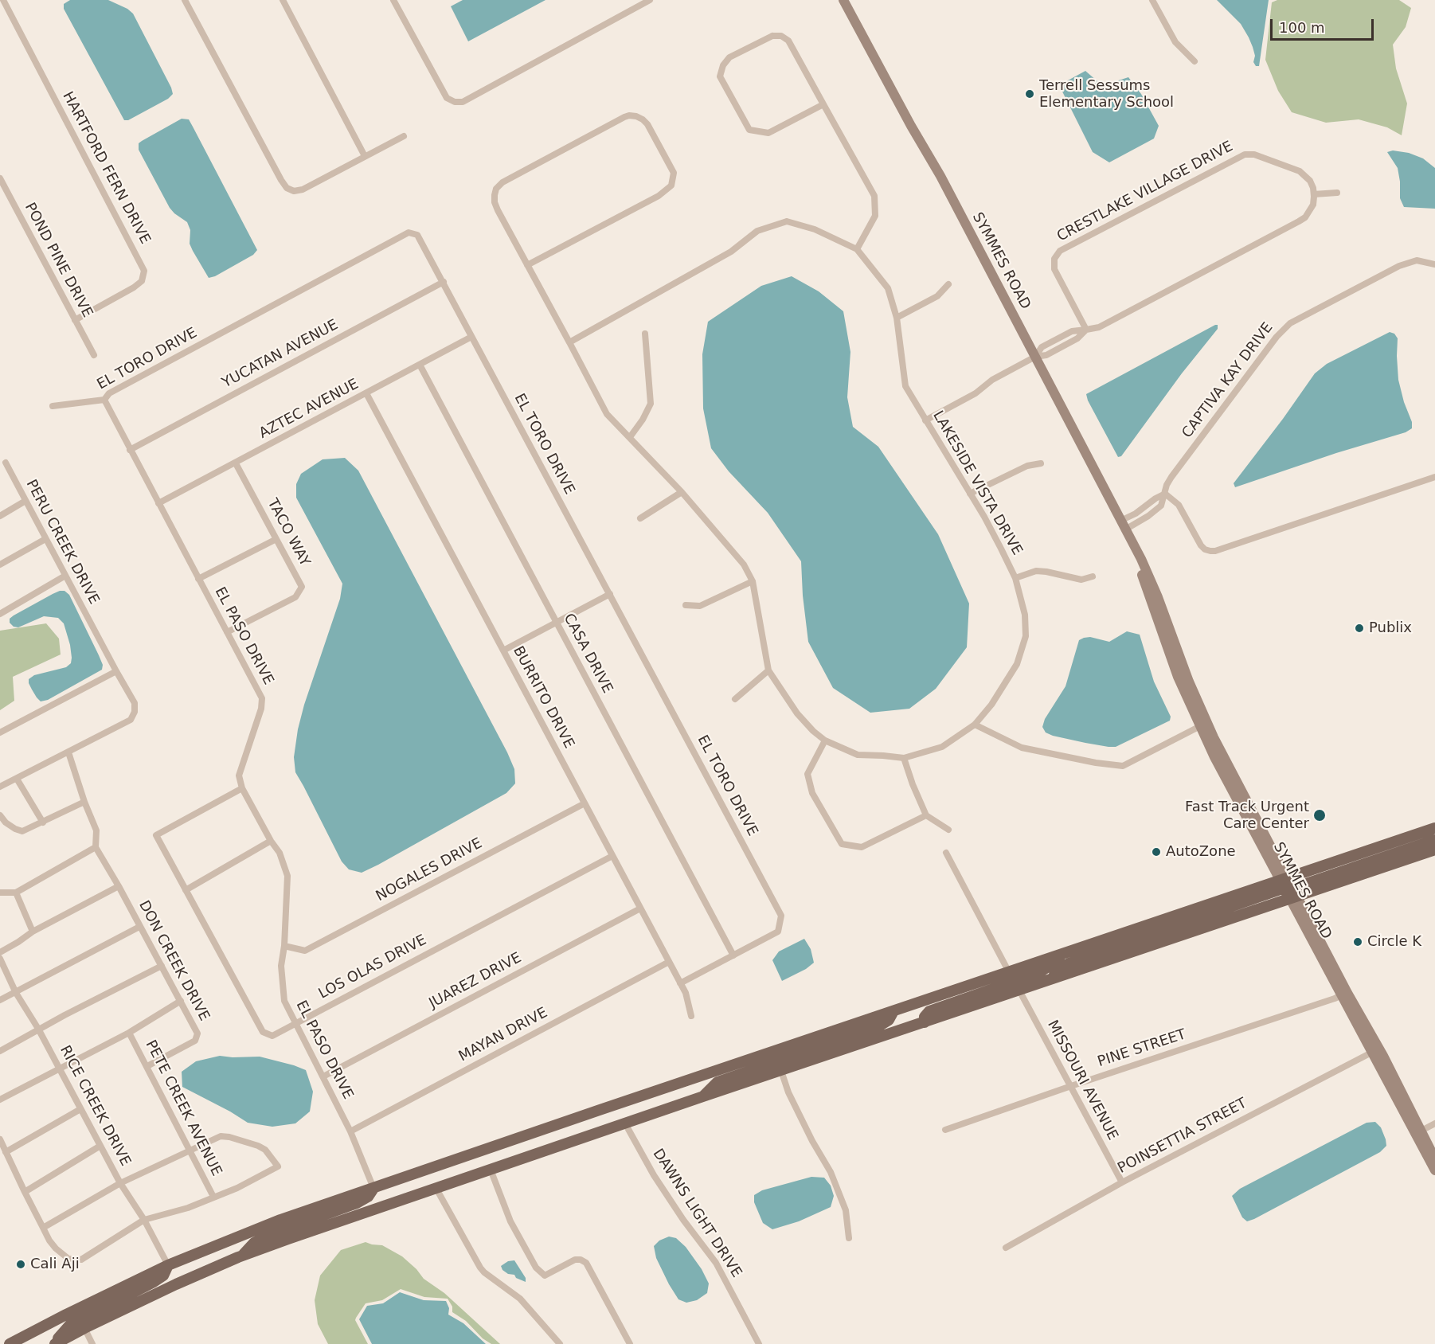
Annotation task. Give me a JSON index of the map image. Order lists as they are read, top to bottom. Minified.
{"streets":{"street":["HARTFORD FERN DRIVE","CRESTLAKE VILLAGE DRIVE","POND PINE DRIVE","SYMMES ROAD","YUCATAN AVENUE","EL TORO DRIVE","CAPTIVA KAY DRIVE","AZTEC AVENUE","LAKESIDE VISTA DRIVE","TACO WAY","PERU CREEK DRIVE","EL PASO DRIVE","CASA DRIVE","BURRITO DRIVE","NOGALES DRIVE","DON CREEK DRIVE","LOS OLAS DRIVE","JUAREZ DRIVE","MAYAN DRIVE","PINE STREET","MISSOURI AVENUE","RICE CREEK DRIVE","PETE CREEK AVENUE","POINSETTIA STREET","DAWNS LIGHT DRIVE"]},"crossings":[["HARTFORD FERN DRIVE","POND PINE DRIVE"],["SYMMES ROAD","CAPTIVA KAY DRIVE"],["SYMMES ROAD","PINE STREET"],["SYMMES ROAD","POINSETTIA STREET"],["YUCATAN AVENUE","EL TORO DRIVE"],["YUCATAN AVENUE","EL PASO DRIVE"],["EL TORO DRIVE","AZTEC AVENUE"],["EL TORO DRIVE","EL PASO DRIVE"],["EL TORO DRIVE","CASA DRIVE"],["EL TORO DRIVE","BURRITO DRIVE"],["AZTEC AVENUE","TACO WAY"],["AZTEC AVENUE","EL PASO DRIVE"],["AZTEC AVENUE","CASA DRIVE"],["AZTEC AVENUE","BURRITO DRIVE"],["TACO WAY","EL PASO DRIVE"],["EL PASO DRIVE","NOGALES DRIVE"],["EL PASO DRIVE","LOS OLAS DRIVE"],["EL PASO DRIVE","JUAREZ DRIVE"],["EL PASO DRIVE","MAYAN DRIVE"],["BURRITO DRIVE","NOGALES DRIVE"],["BURRITO DRIVE","LOS OLAS DRIVE"],["BURRITO DRIVE","JUAREZ DRIVE"],["BURRITO DRIVE","MAYAN DRIVE"],["DON CREEK DRIVE","PETE CREEK AVENUE"],["PINE STREET","MISSOURI AVENUE"],["MISSOURI AVENUE","POINSETTIA STREET"]],"places":["Terrell Sessums Elementary School","Publix","Fast Track Urgent Care Center","AutoZone","Circle K","Cali Aji"],"scale_bar":"100 m"}
